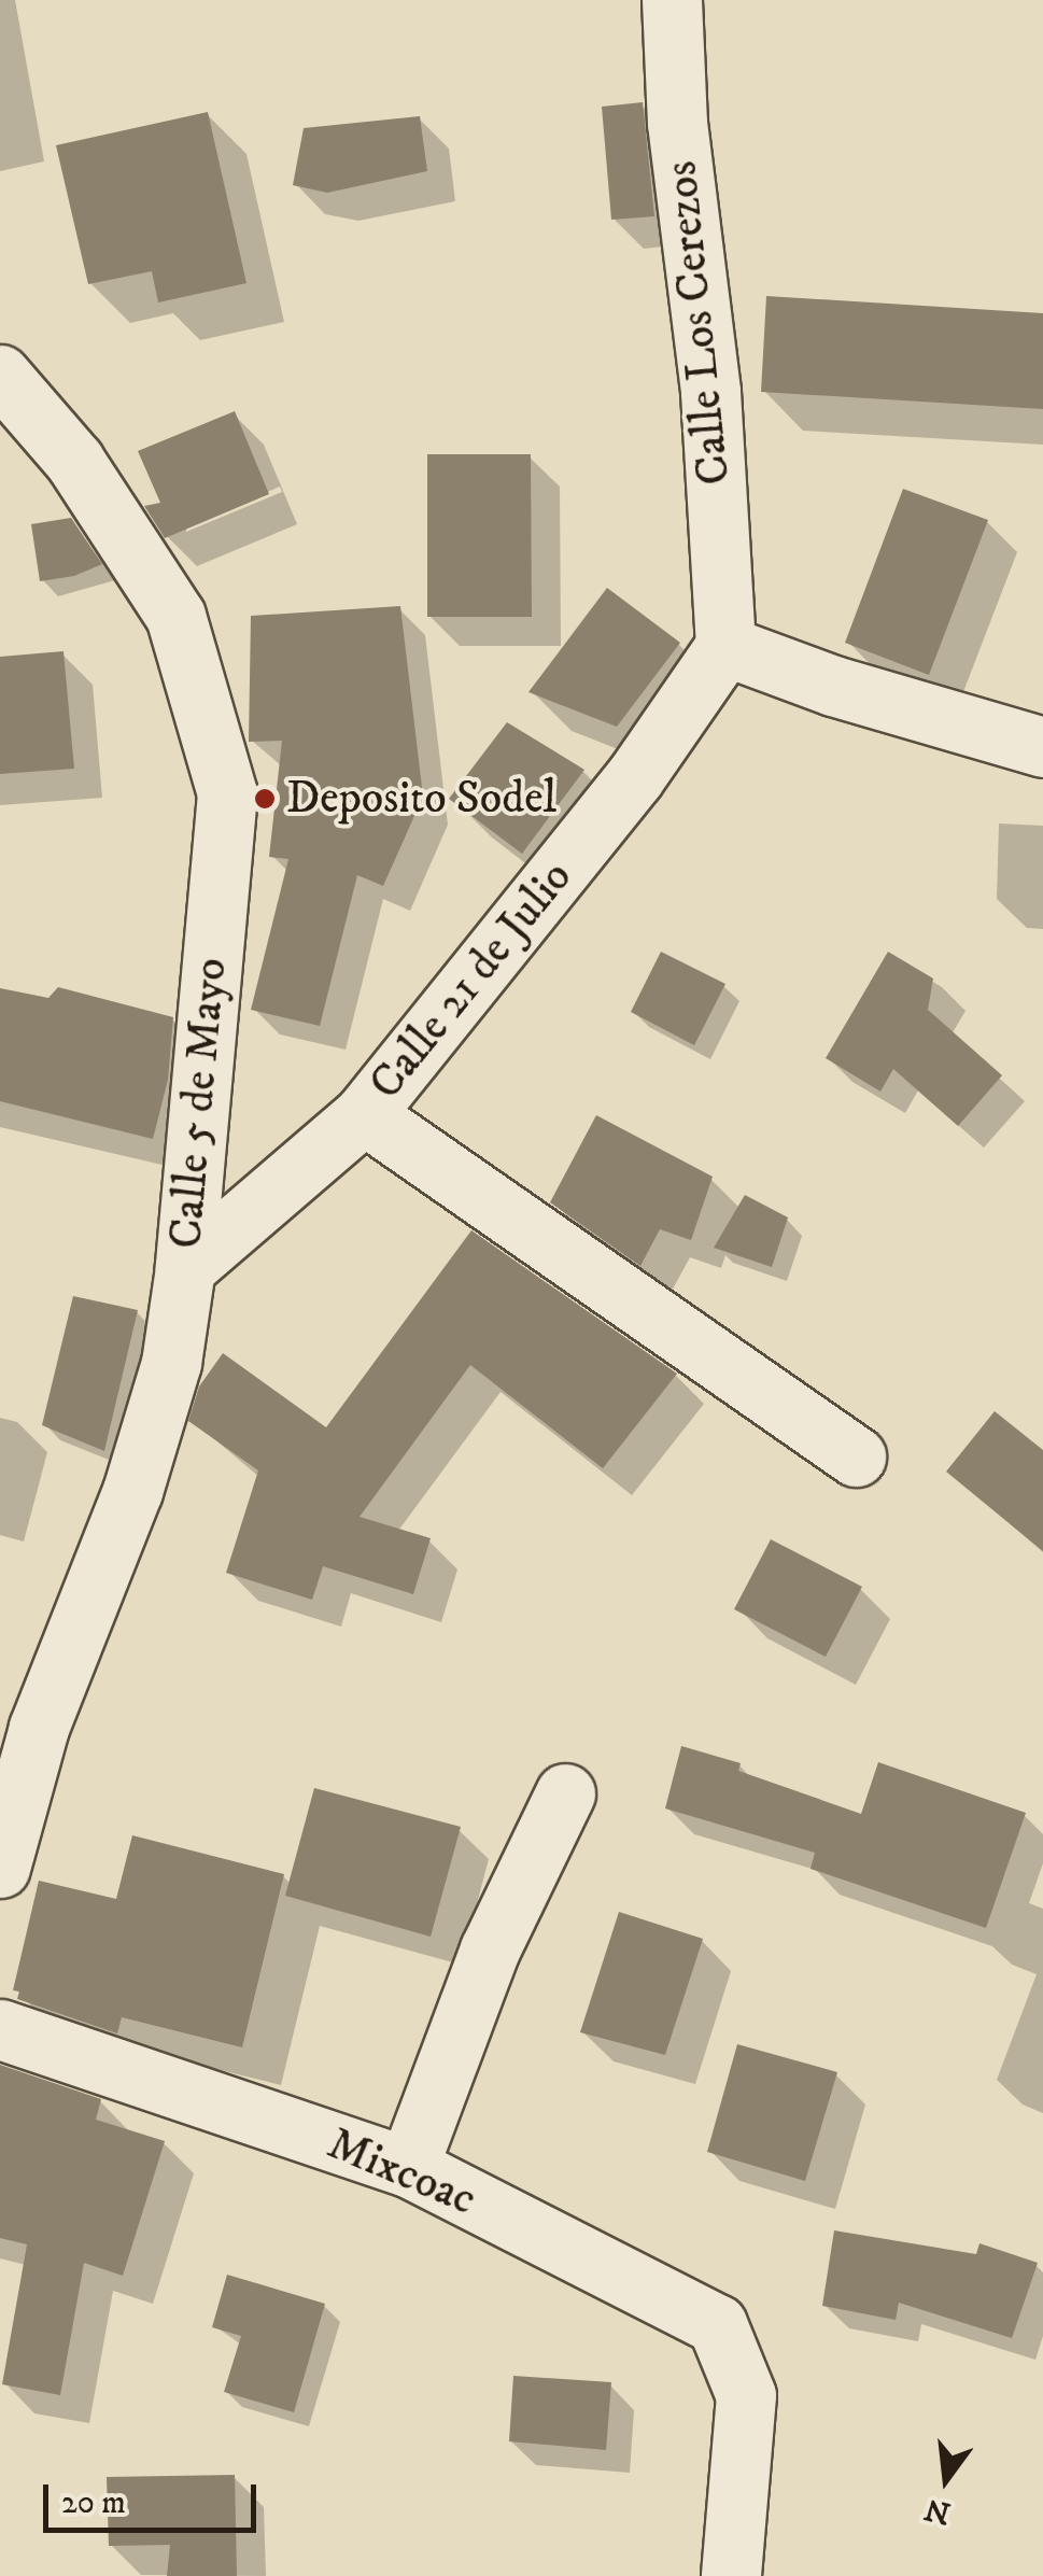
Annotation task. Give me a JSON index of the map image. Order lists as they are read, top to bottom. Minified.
{"streets":{"street":["Calle Los Cerezos","Calle 21 de Julio","Calle 5 de Mayo","Mixcoac"]},"crossings":[["Calle Los Cerezos","Calle 21 de Julio"],["Calle 21 de Julio","Calle 5 de Mayo"]],"places":["Deposito Sodel"],"scale_bar":"20 m","north":"bottom"}
